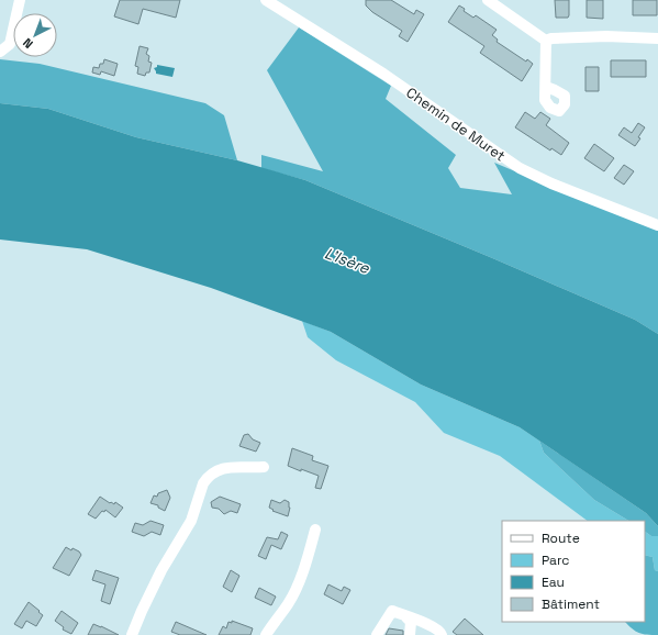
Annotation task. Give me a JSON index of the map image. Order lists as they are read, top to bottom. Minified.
{"streets":{"street":["Chemin de Muret"]},"water":["L'Isère"],"legend":["Route","Parc","Eau","Bâtiment"],"north":"bottom left"}
